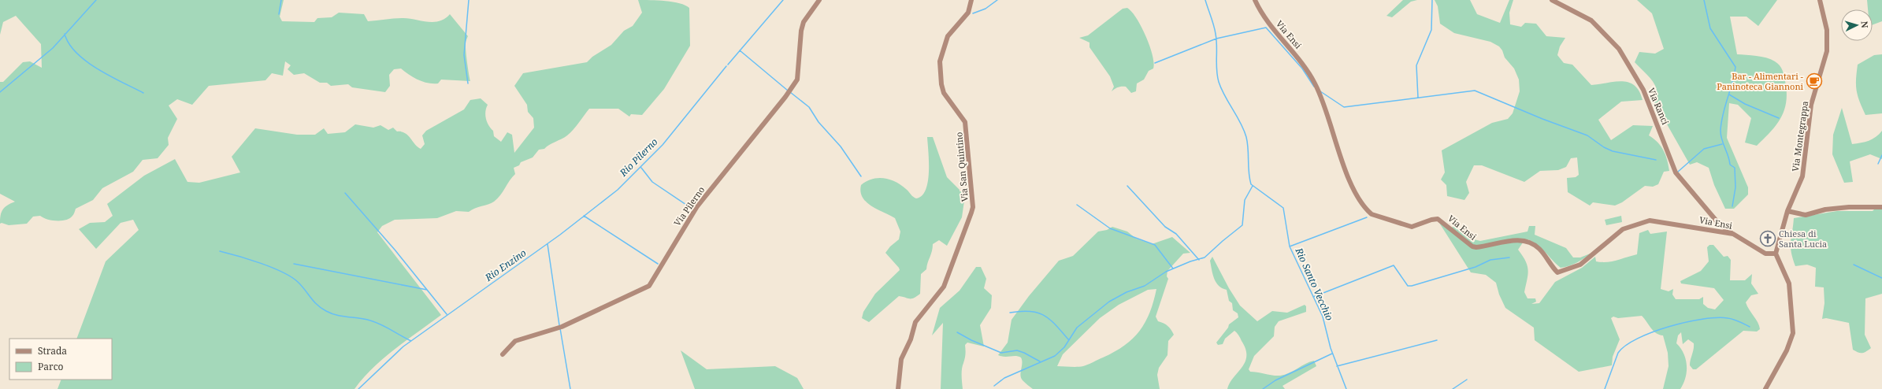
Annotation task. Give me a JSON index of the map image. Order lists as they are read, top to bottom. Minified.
{"streets":{"street":["Via Ensi","Via Ranci","Via Montegrappa","Via San Quintino","Via Pilerno"]},"crossings":[["Via Ensi","Via Ranci"],["Via Ensi","Via Montegrappa"]],"water":["Rio Pilerno","Rio Enzino","Rio Santo Vecchio"],"places":{"cafe":["Bar - Alimentari - Paninoteca Giannoni"],"church":["Chiesa di Santa Lucia"]},"legend":["Strada","Parco"],"north":"right"}
